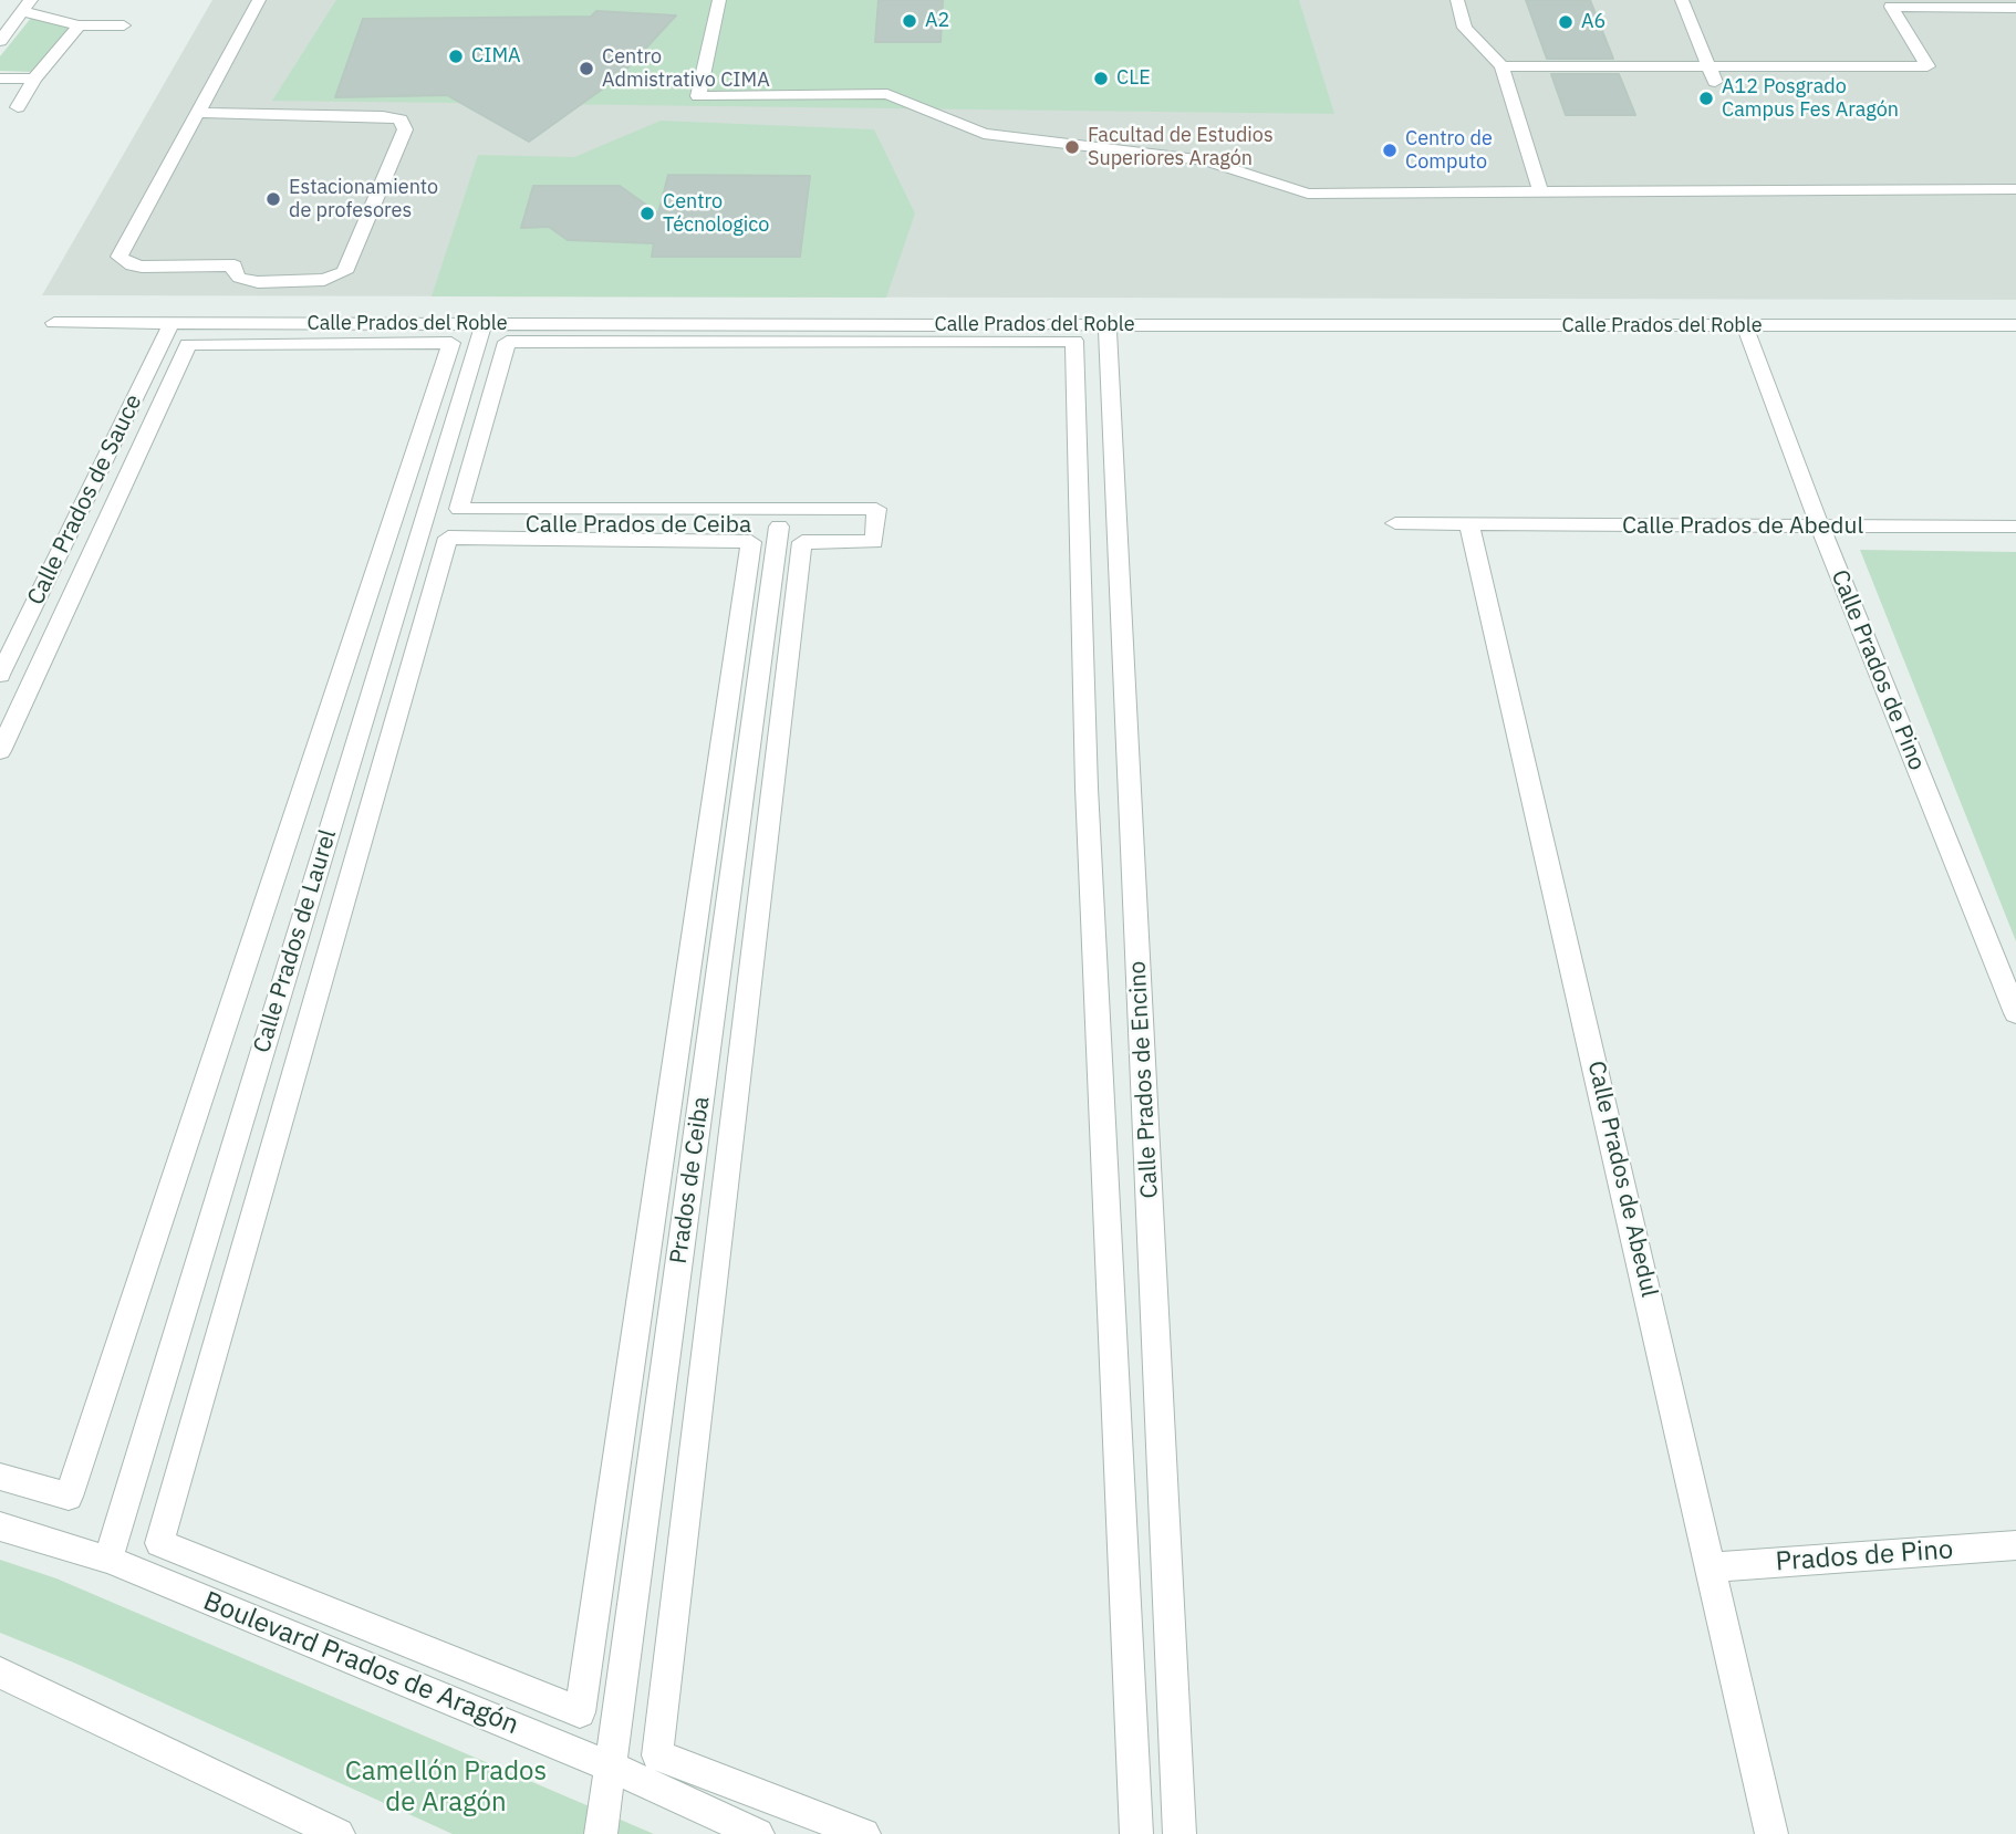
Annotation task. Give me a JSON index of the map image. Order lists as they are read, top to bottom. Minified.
{"streets":{"street":["Calle Prados del Roble","Calle Prados de Sauce","Calle Prados de Ceiba","Calle Prados de Abedul","Calle Prados de Pino","Calle Prados de Laurel","Calle Prados de Encino","Prados de Ceiba","Prados de Pino","Boulevard Prados de Aragón"]},"crossings":[["Calle Prados del Roble","Calle Prados de Sauce"],["Calle Prados del Roble","Calle Prados de Pino"],["Calle Prados del Roble","Calle Prados de Laurel"],["Calle Prados del Roble","Calle Prados de Encino"],["Calle Prados de Ceiba","Calle Prados de Laurel"],["Calle Prados de Ceiba","Prados de Ceiba"],["Calle Prados de Abedul","Calle Prados de Pino"],["Calle Prados de Abedul","Prados de Pino"],["Calle Prados de Laurel","Boulevard Prados de Aragón"],["Prados de Ceiba","Boulevard Prados de Aragón"]],"parks":["Camellón Prados de Aragón"],"places":["A2","A6","CIMA","Centro Admistrativo CIMA","CLE","A12 Posgrado Campus Fes Aragón","Facultad de Estudios Superiores Aragón","Centro de Computo","Estacionamiento de profesores","Centro Técnologico"]}
